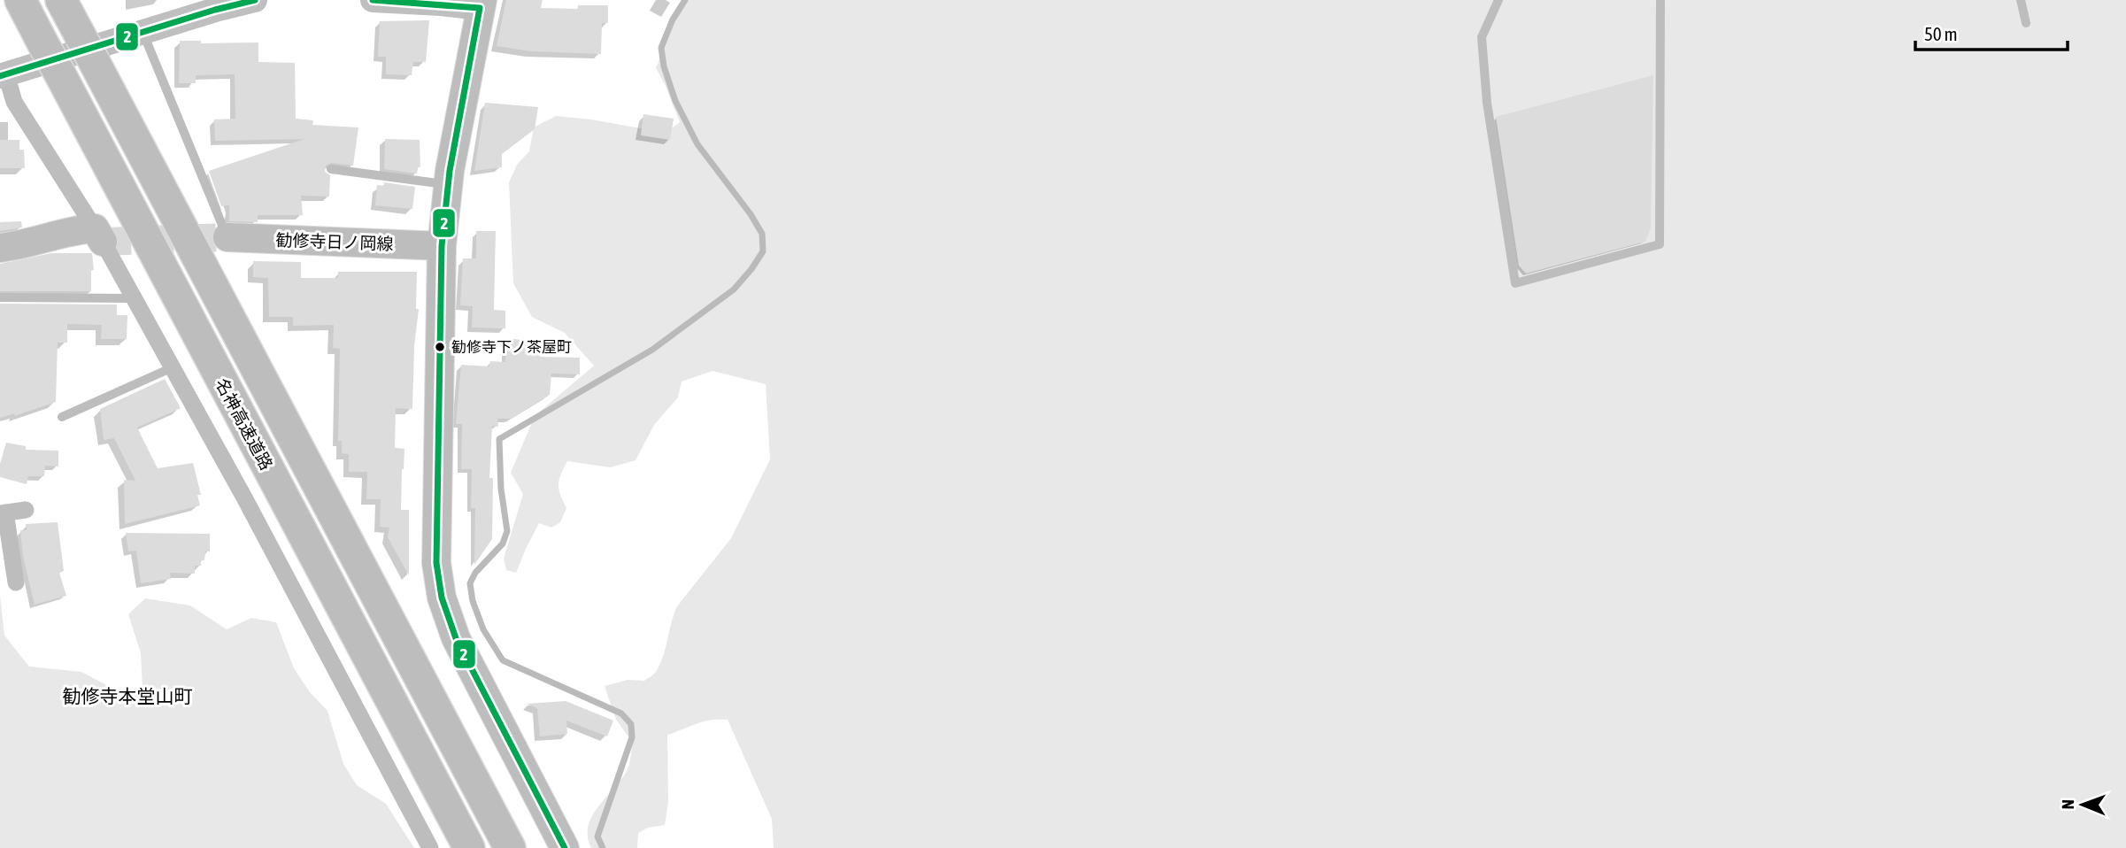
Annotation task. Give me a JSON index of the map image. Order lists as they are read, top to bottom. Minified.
{"streets":{"highway":["名神高速道路"],"main road":["勧修寺日ノ岡線"]},"districts":["勧修寺本堂山町"],"places":["勧修寺下ノ茶屋町"],"lines":["transit line 2"],"scale_bar":"50 m","north":"left"}
